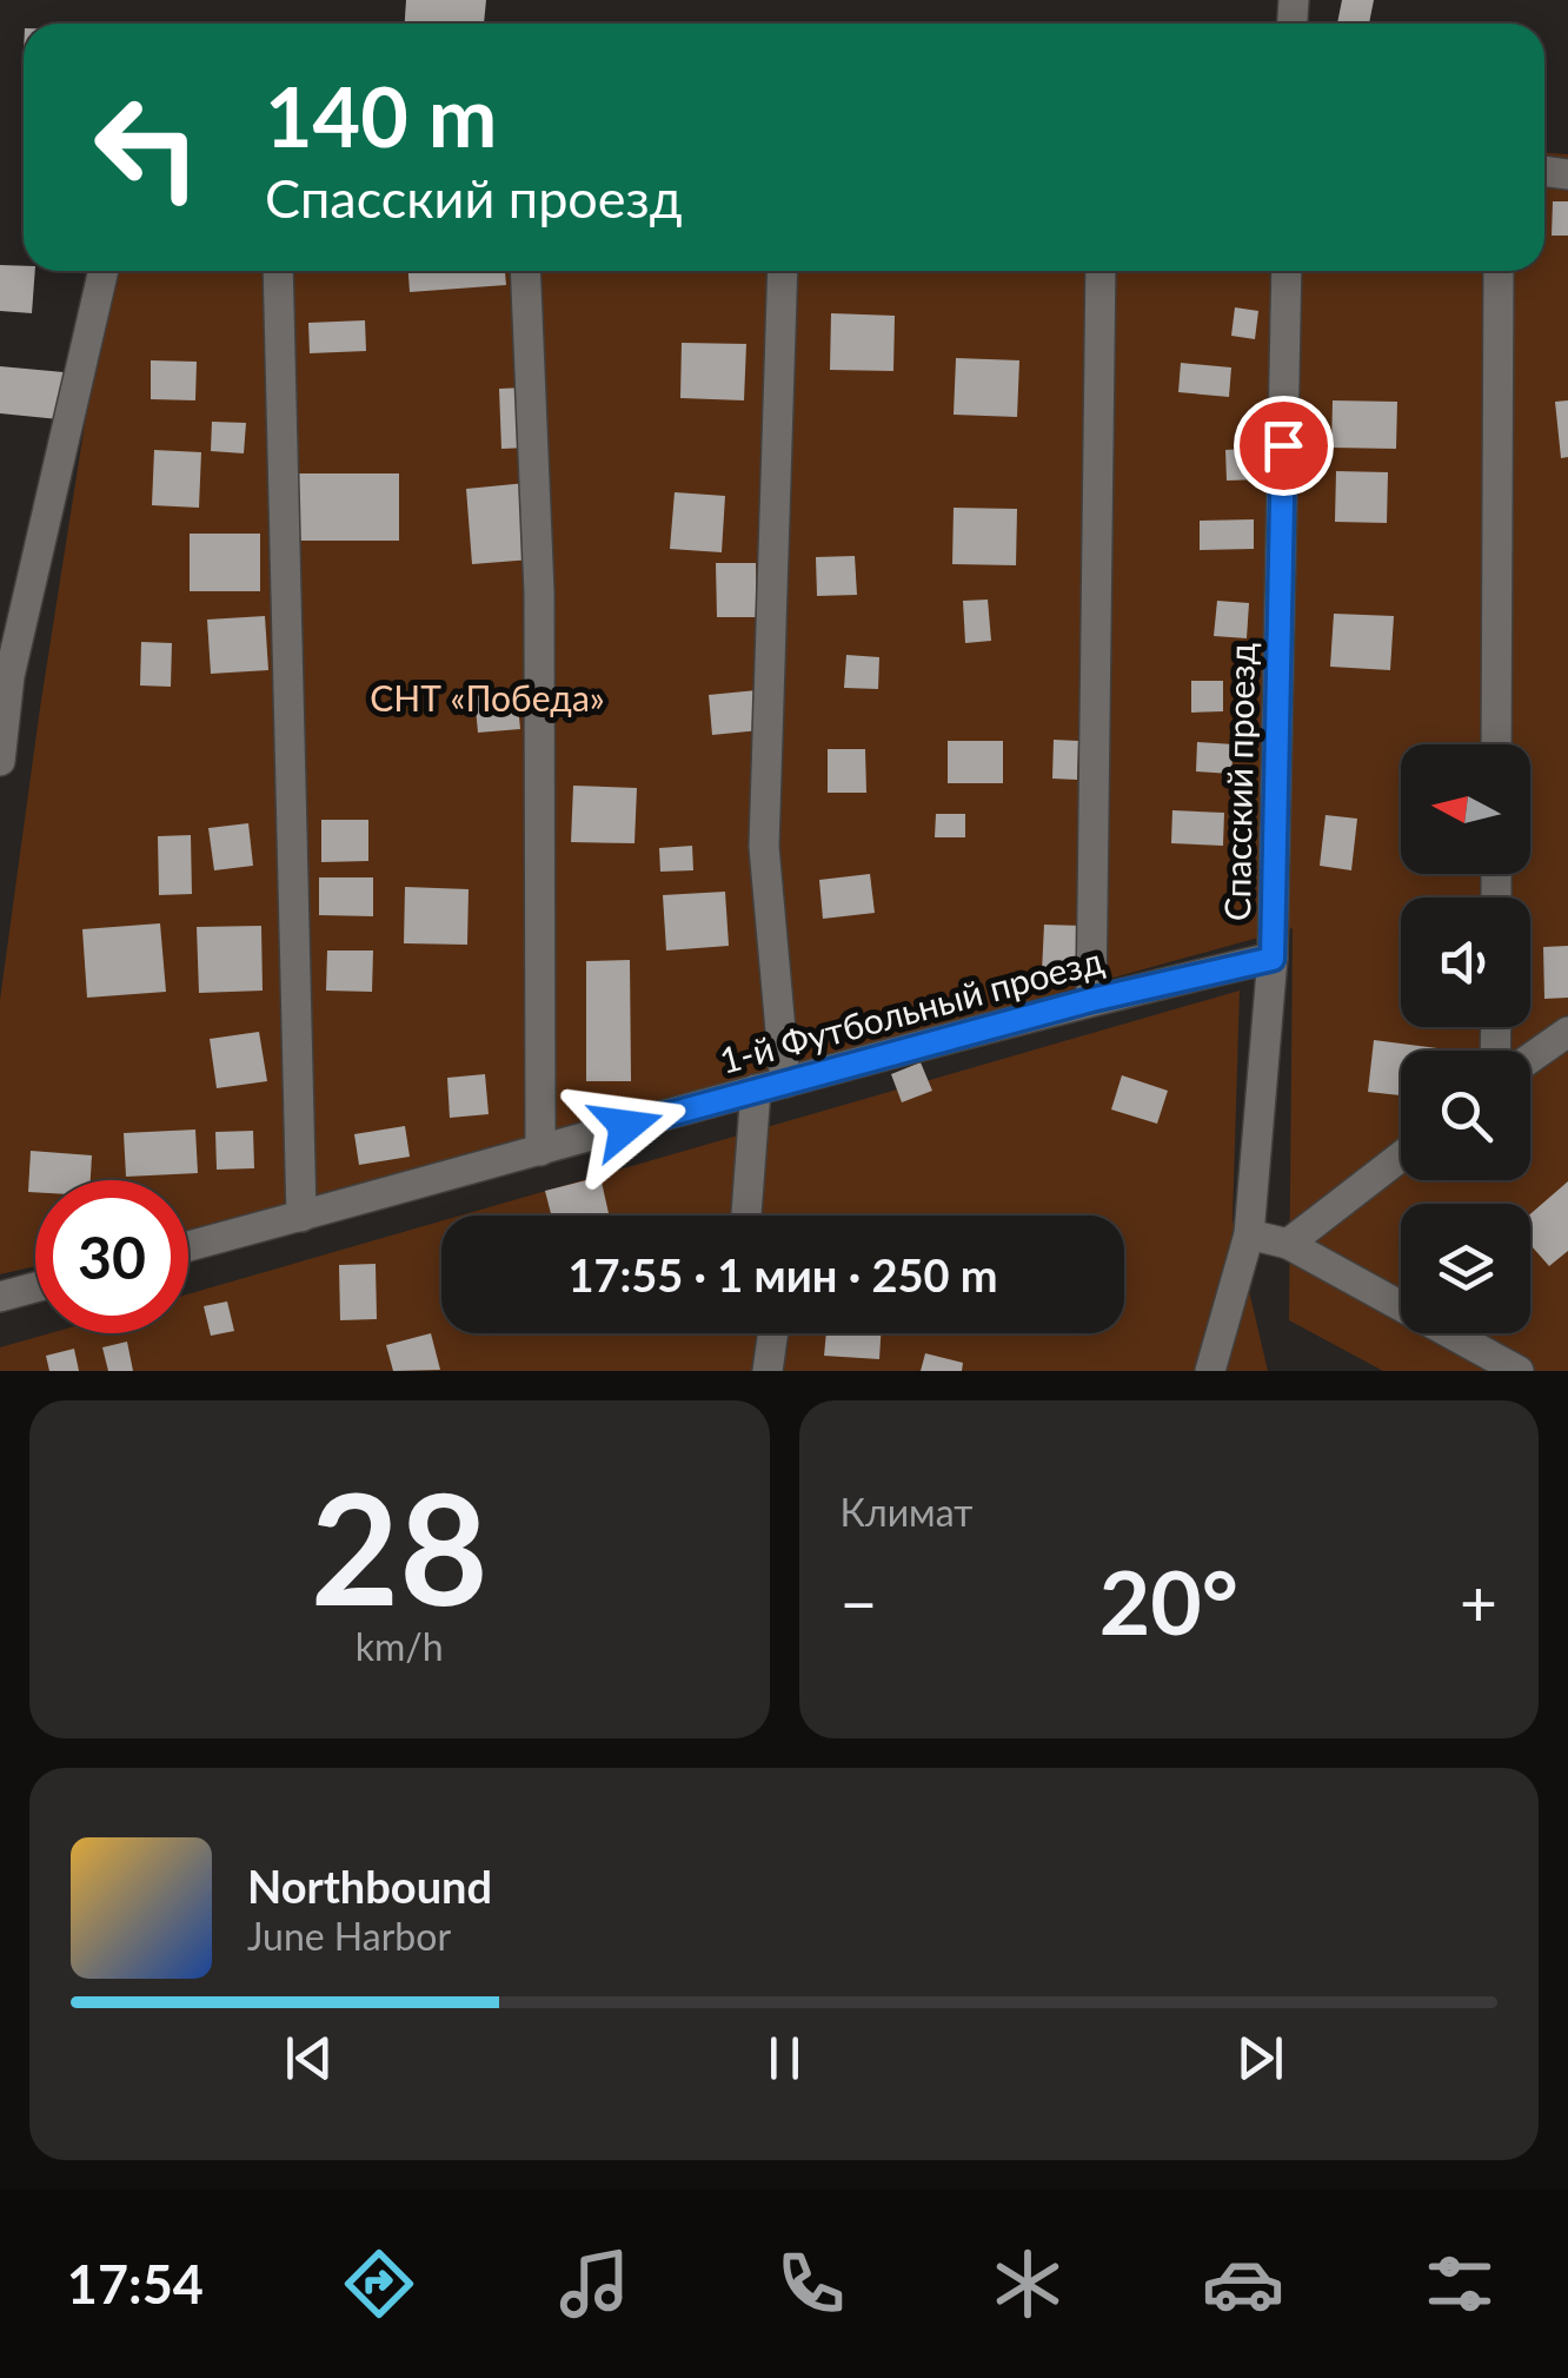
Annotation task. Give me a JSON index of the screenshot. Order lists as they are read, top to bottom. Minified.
{"streets":{"street":["Спасский проезд","1-й Футбольный проезд"]},"crossings":[["Спасский проезд","1-й Футбольный проезд"]],"parks":["СНТ «Победа»"],"north":"left","page":{"turn":["140 m","Спасский проезд"],"limit":"30","trip":"17:55 · 1 мин · 250 m","tile":[["28","km/h"],"Климат"],"heat":["−","20°","+"],"song":["Northbound","June Harbor"],"tabs":"17:54"}}
